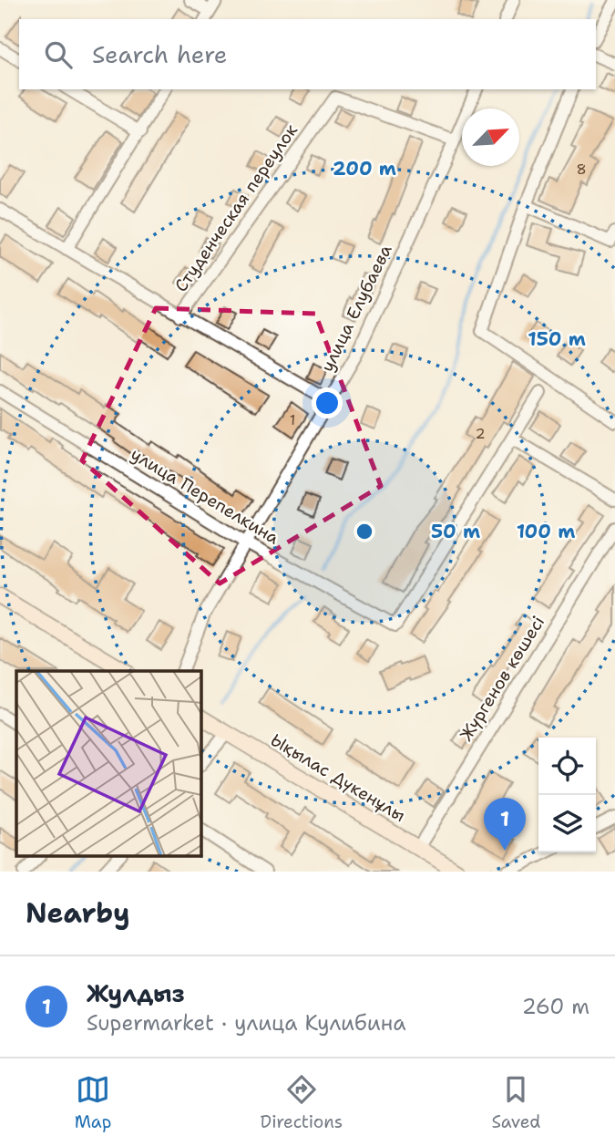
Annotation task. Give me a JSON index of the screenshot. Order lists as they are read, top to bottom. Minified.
{"streets":{"street":["Студенческая переулок","улица Елубаева","улица Перепелкина","Жүргенов көшесі","Ықылас Дүкенұлы"]},"crossings":[["Студенческая переулок","улица Елубаева"],["улица Елубаева","улица Перепелкина"],["Жүргенов көшесі","Ықылас Дүкенұлы"]],"house_numbers":["8","1","2"],"north":"top right","page":{"search":"Search here","pins":"1","heading":"Nearby","list":[{"mark":"1","name":"Жулдыз","note":"Supermarket · улица Кулибина","value":"260 m"}],"nav":["Map","Directions","Saved"]},"rings":["200 m","150 m","50 m","100 m"]}
